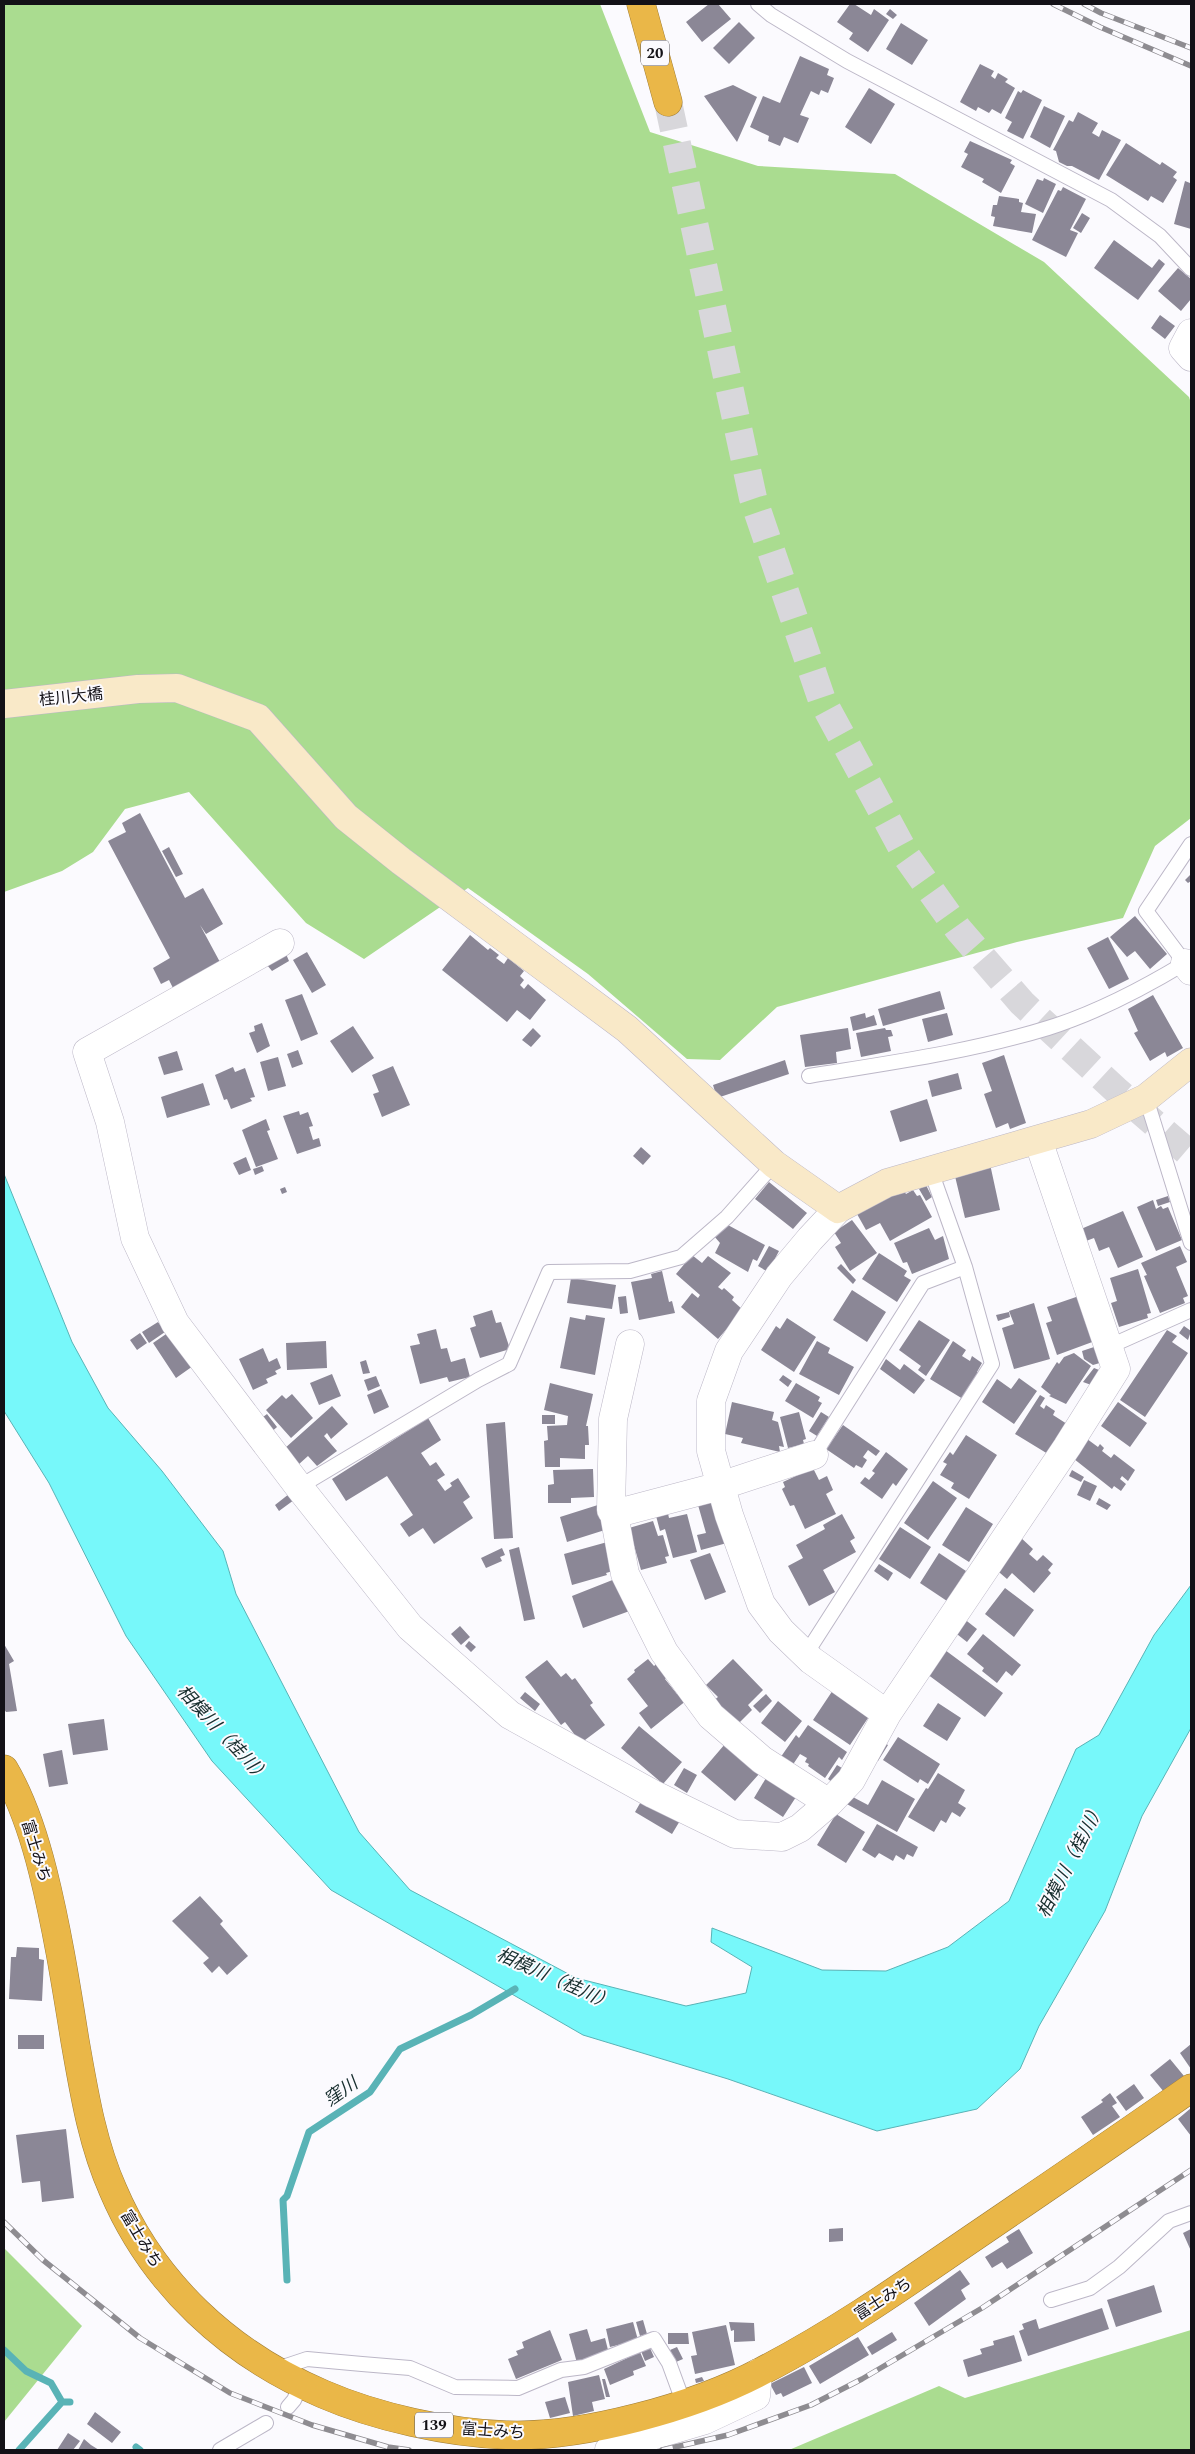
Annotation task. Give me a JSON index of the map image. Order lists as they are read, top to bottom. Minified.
{"streets":{"highway":["20","富士みち","139"],"street":["桂川大橋"]},"water":["相模川（桂川）","窪川"]}
